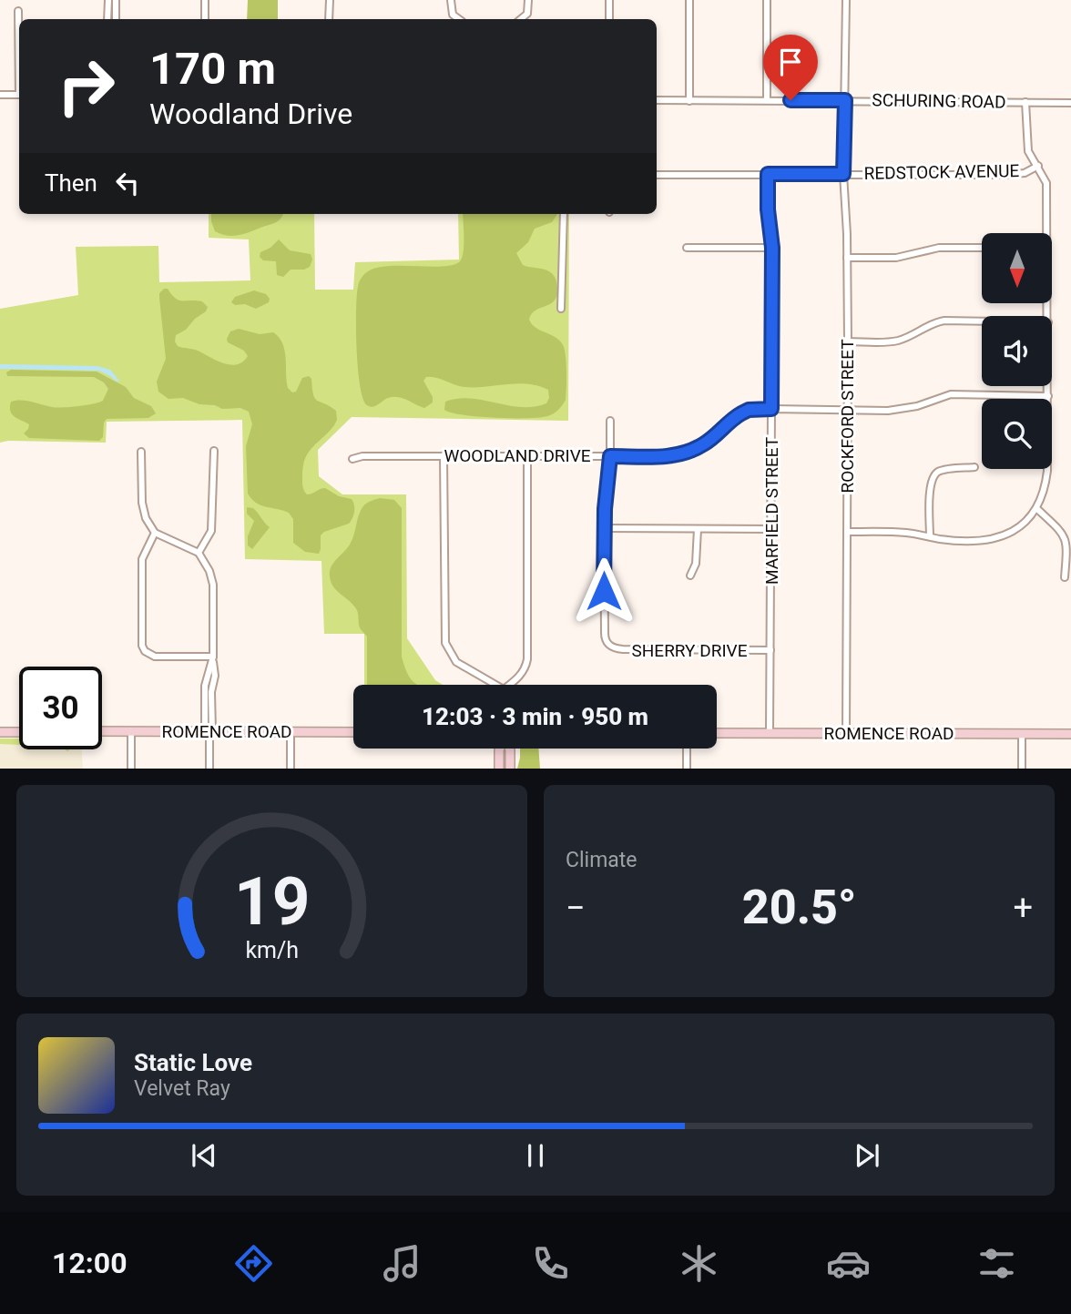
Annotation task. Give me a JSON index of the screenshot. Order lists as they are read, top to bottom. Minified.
{"streets":{"street":["SCHURING ROAD","REDSTOCK AVENUE","ROCKFORD STREET","WOODLAND DRIVE","MARFIELD STREET","SHERRY DRIVE","ROMENCE ROAD"]},"crossings":[["SCHURING ROAD","ROCKFORD STREET"],["REDSTOCK AVENUE","ROCKFORD STREET"],["REDSTOCK AVENUE","MARFIELD STREET"],["ROCKFORD STREET","WOODLAND DRIVE"],["ROCKFORD STREET","ROMENCE ROAD"],["WOODLAND DRIVE","MARFIELD STREET"],["MARFIELD STREET","SHERRY DRIVE"],["MARFIELD STREET","ROMENCE ROAD"]],"north":"bottom","page":{"turn":["170 m","Woodland Drive"],"then":"Then","limit":"30","trip":"12:03 · 3 min · 950 m","tile":"Climate","heat":["−","20.5°","+"],"song":["Static Love","Velvet Ray"],"tabs":"12:00","gauge":["19","km/h"]}}
